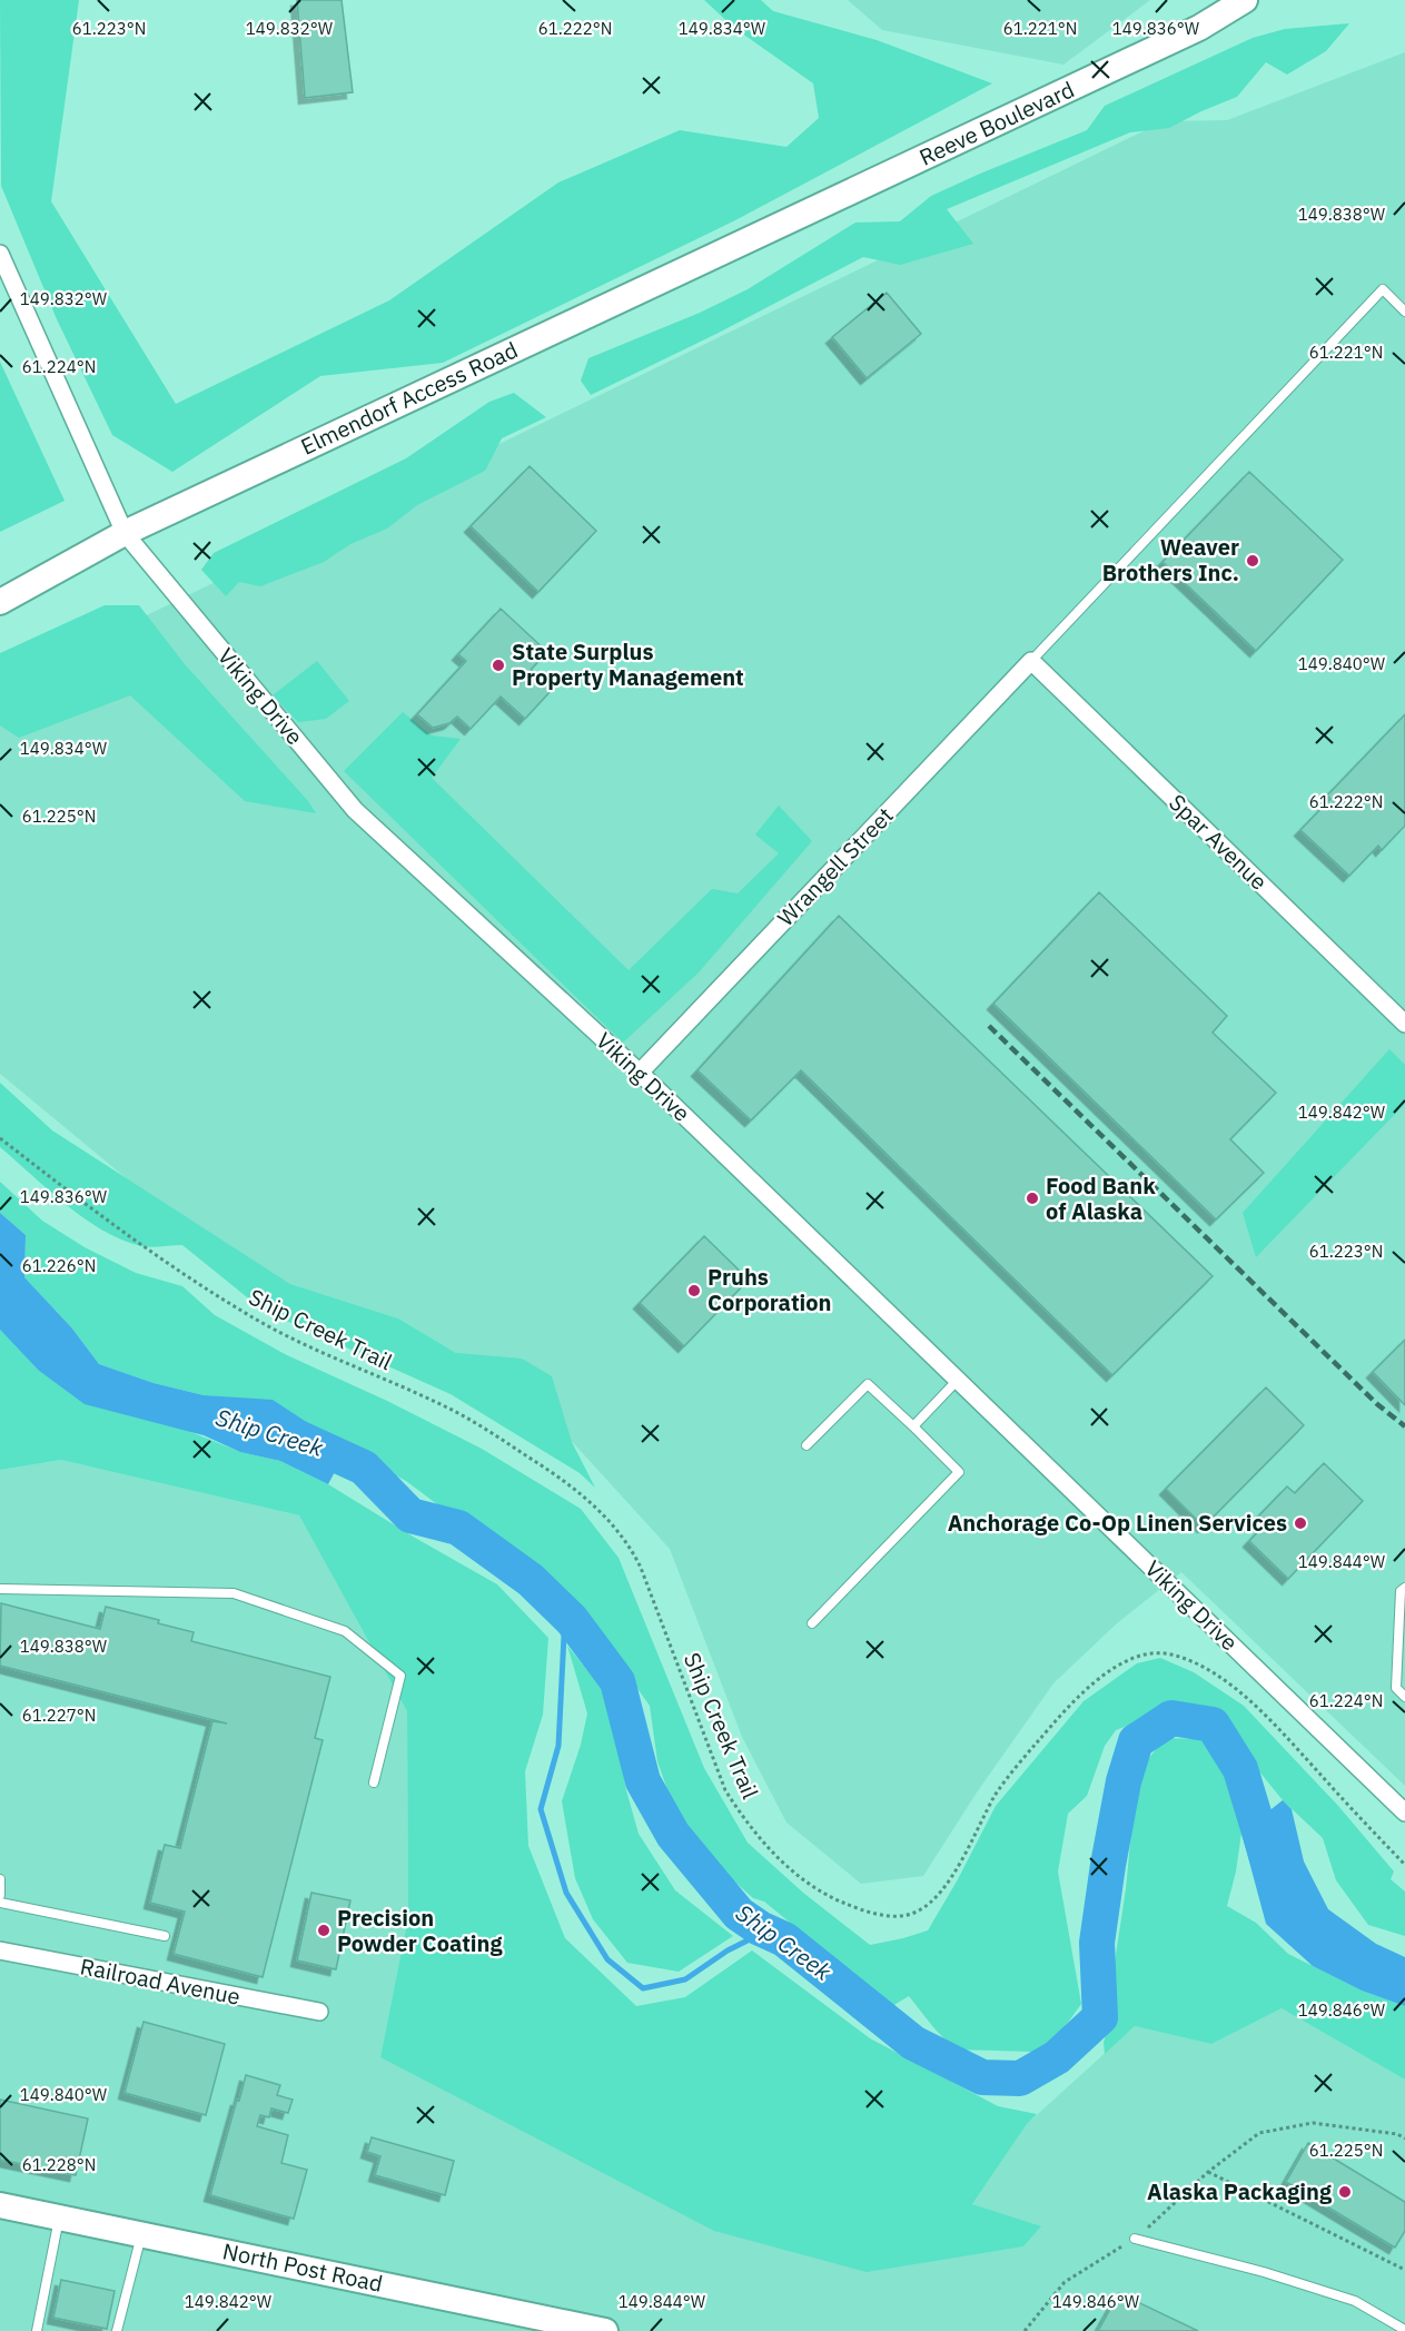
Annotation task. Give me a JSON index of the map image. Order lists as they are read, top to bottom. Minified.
{"streets":{"street":["Reeve Boulevard","Elmendorf Access Road","Viking Drive","Spar Avenue","Wrangell Street","Railroad Avenue","North Post Road"],"path":["Ship Creek Trail"]},"crossings":[["Reeve Boulevard","Elmendorf Access Road"],["Elmendorf Access Road","Viking Drive"],["Viking Drive","Wrangell Street"],["Spar Avenue","Wrangell Street"]],"water":["Ship Creek"],"places":["Weaver Brothers Inc.","State Surplus Property Management","Food Bank of Alaska","Pruhs Corporation","Anchorage Co-Op Linen Services","Precision Powder Coating","Alaska Packaging"],"coordinates":["61.223°N","61.222°N","61.221°N","149.836°W","149.832°W","149.834°W","149.838°W","61.224°N","149.840°W","61.225°N","149.842°W","61.226°N","149.844°W","61.227°N","149.846°W","61.228°N"]}
